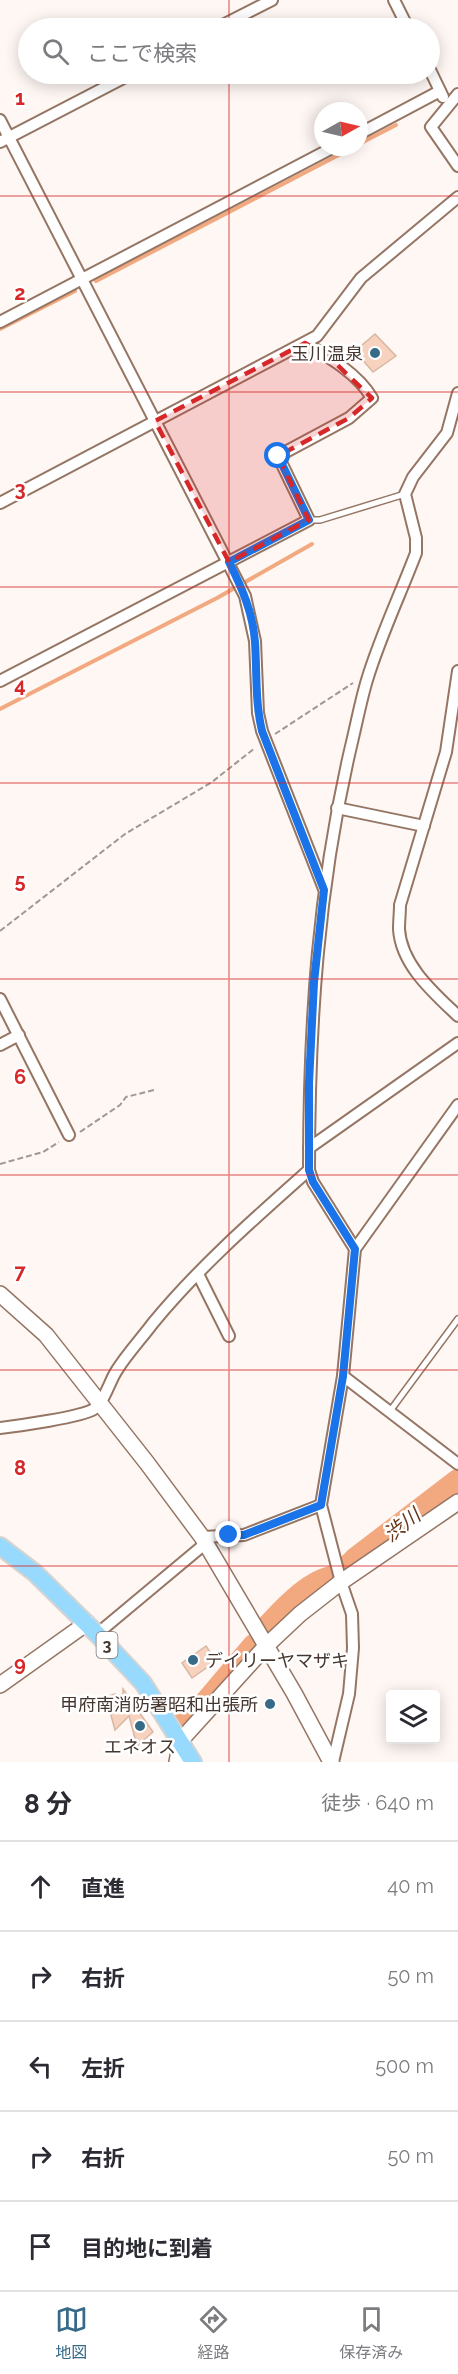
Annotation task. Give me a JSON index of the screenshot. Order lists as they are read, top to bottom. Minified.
{"streets":{"main road":["3"]},"water":["渋川"],"places":["玉川温泉","デイリーヤマザキ","甲府南消防署昭和出張所","エネオス"],"north":"right","page":{"search":"ここで検索","heading":["8 分","徒歩 · 640 m"],"list":[["直進","40 m"],["右折","50 m"],["左折","500 m"],["右折","50 m"],"目的地に到着"],"nav":["地図","経路","保存済み"]},"grid":{"rows":["1","2","3","4","5","6","7","8","9"]}}
